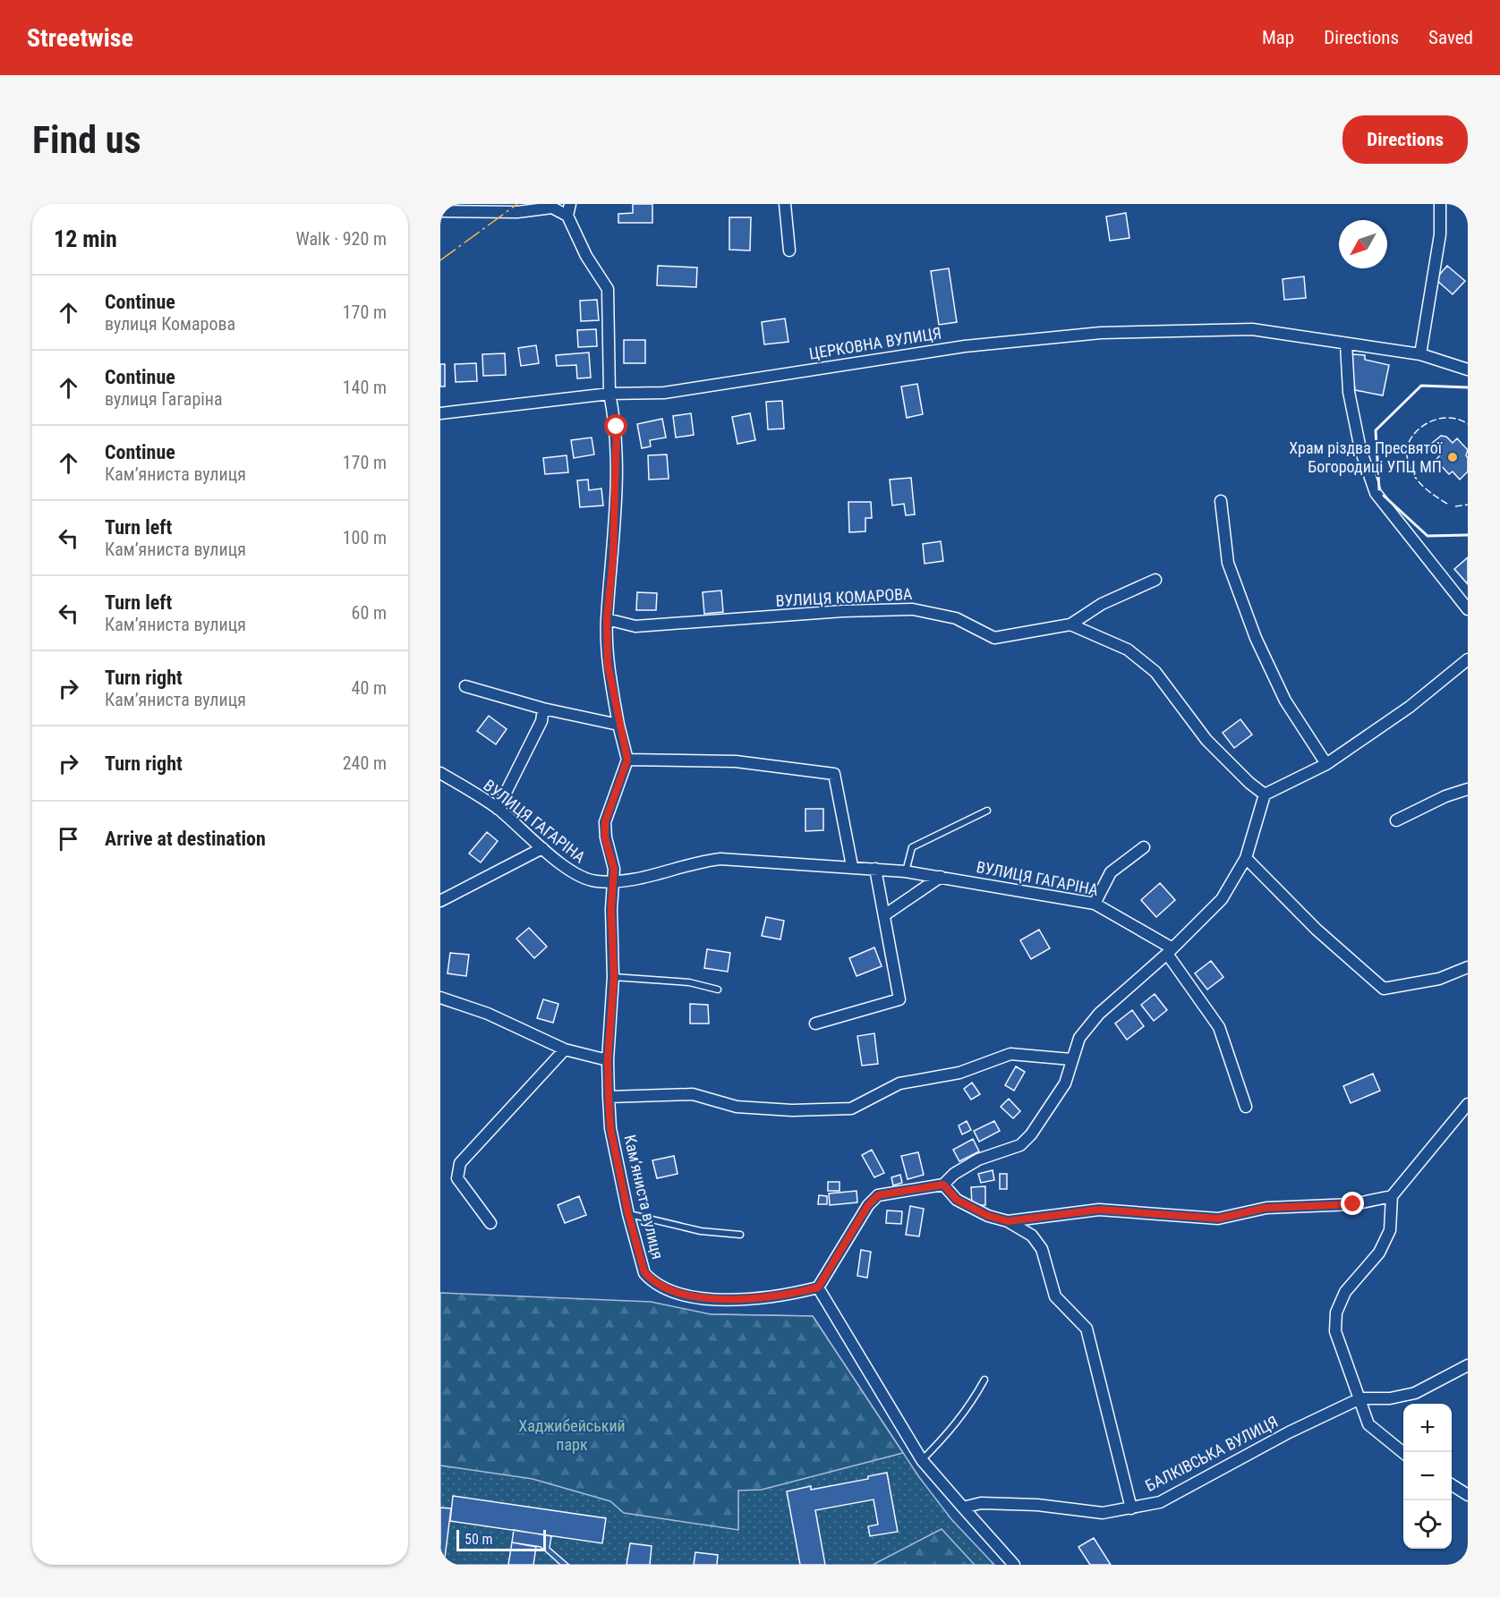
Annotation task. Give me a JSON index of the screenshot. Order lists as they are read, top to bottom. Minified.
{"streets":{"street":["ЦЕРКОВНА ВУЛИЦЯ","ВУЛИЦЯ КОМАРОВА","ВУЛИЦЯ ГАГАРІНА","Камʼяниста вулиця","БАЛКІВСЬКА ВУЛИЦЯ"]},"crossings":[["ВУЛИЦЯ ГАГАРІНА","Камʼяниста вулиця"]],"parks":["Хаджибейський парк"],"places":["Храм різдва Пресвятої Богородиці УПЦ МП"],"scale_bar":"50 m","north":"bottom left","page":{"header":"Streetwise","nav":["Map","Directions","Saved"],"buttons":"Directions","title":"Find us","heading":["12 min","Walk · 920 m"],"list":[["Continue","вулиця Комарова","170 m"],["Continue","вулиця Гагаріна","140 m"],["Continue","Камʼяниста вулиця","170 m"],["Turn left","Камʼяниста вулиця","100 m"],["Turn left","Камʼяниста вулиця","60 m"],["Turn right","Камʼяниста вулиця","40 m"],["Turn right","240 m"],"Arrive at destination"],"map_buttons":["+","−"],"scale":"50 m"}}
